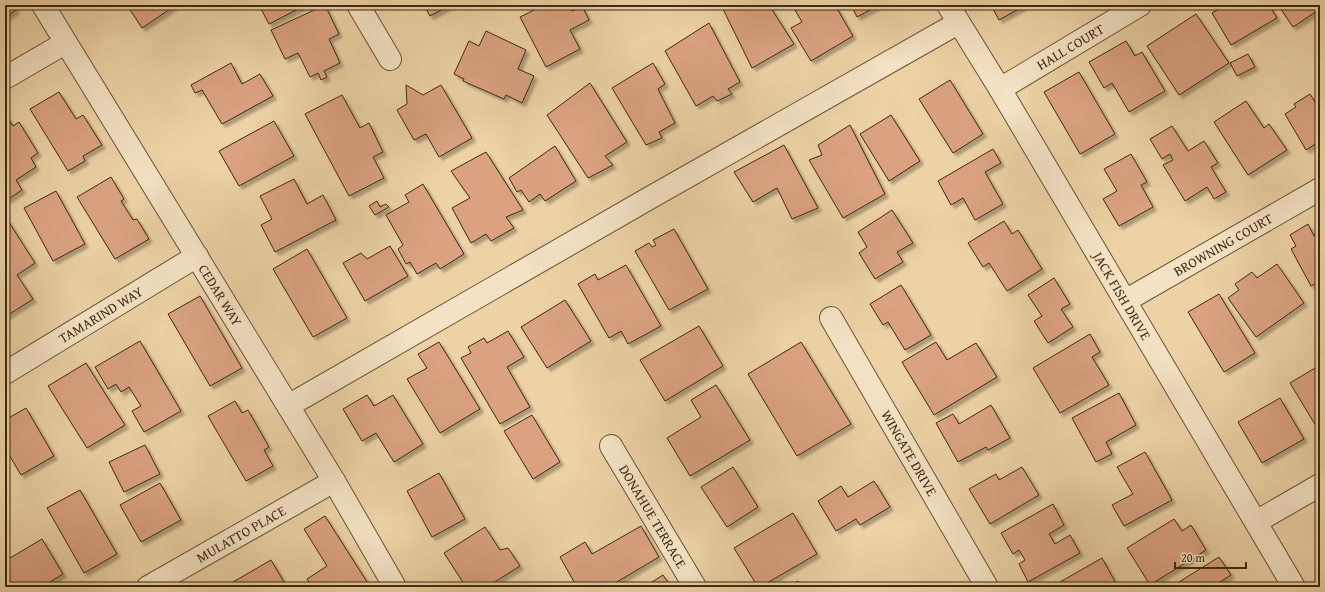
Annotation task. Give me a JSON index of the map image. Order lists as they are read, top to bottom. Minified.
{"streets":{"street":["HALL COURT","BROWNING COURT","CEDAR WAY","JACK FISH DRIVE","TAMARIND WAY","WINGATE DRIVE","DONAHUE TERRACE","MULATTO PLACE"]},"crossings":[["HALL COURT","JACK FISH DRIVE"],["BROWNING COURT","JACK FISH DRIVE"],["CEDAR WAY","TAMARIND WAY"],["CEDAR WAY","MULATTO PLACE"]],"scale_bar":"20 m"}
